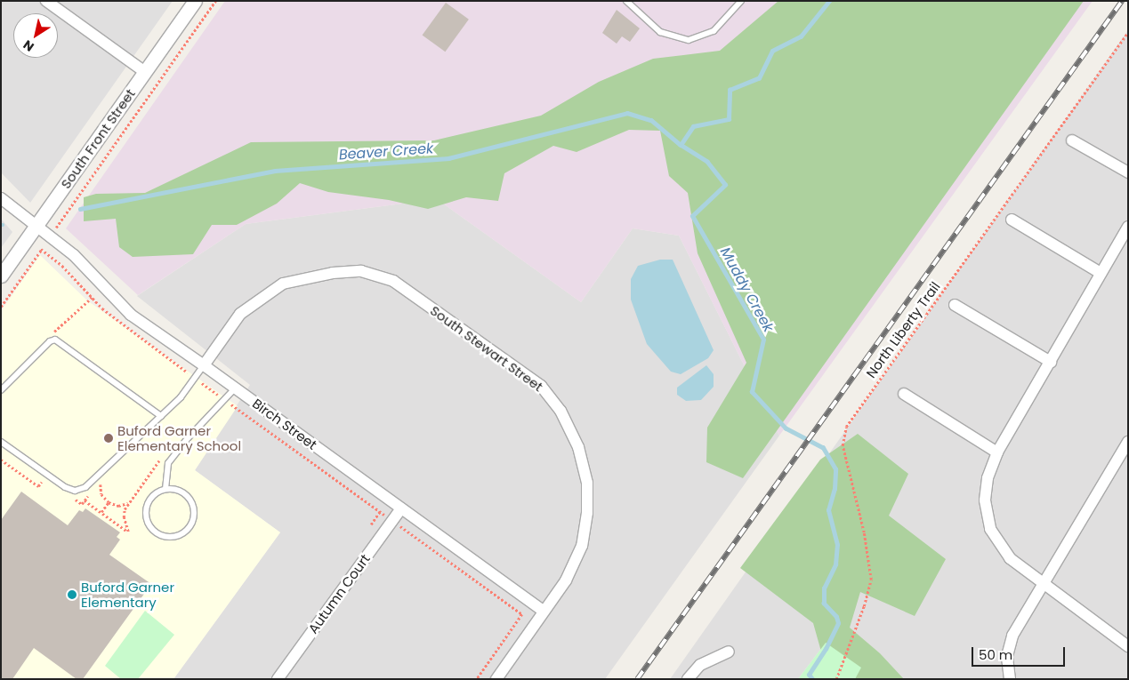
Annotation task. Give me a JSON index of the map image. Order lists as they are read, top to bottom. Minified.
{"streets":{"street":["South Front Street","South Stewart Street","Birch Street","Autumn Court"],"path":["North Liberty Trail"]},"crossings":[["South Front Street","Birch Street"],["South Stewart Street","Birch Street"],["Birch Street","Autumn Court"]],"water":["Beaver Creek","Muddy Creek"],"places":["Buford Garner Elementary School","Buford Garner Elementary"],"scale_bar":"50 m","north":"bottom left"}
